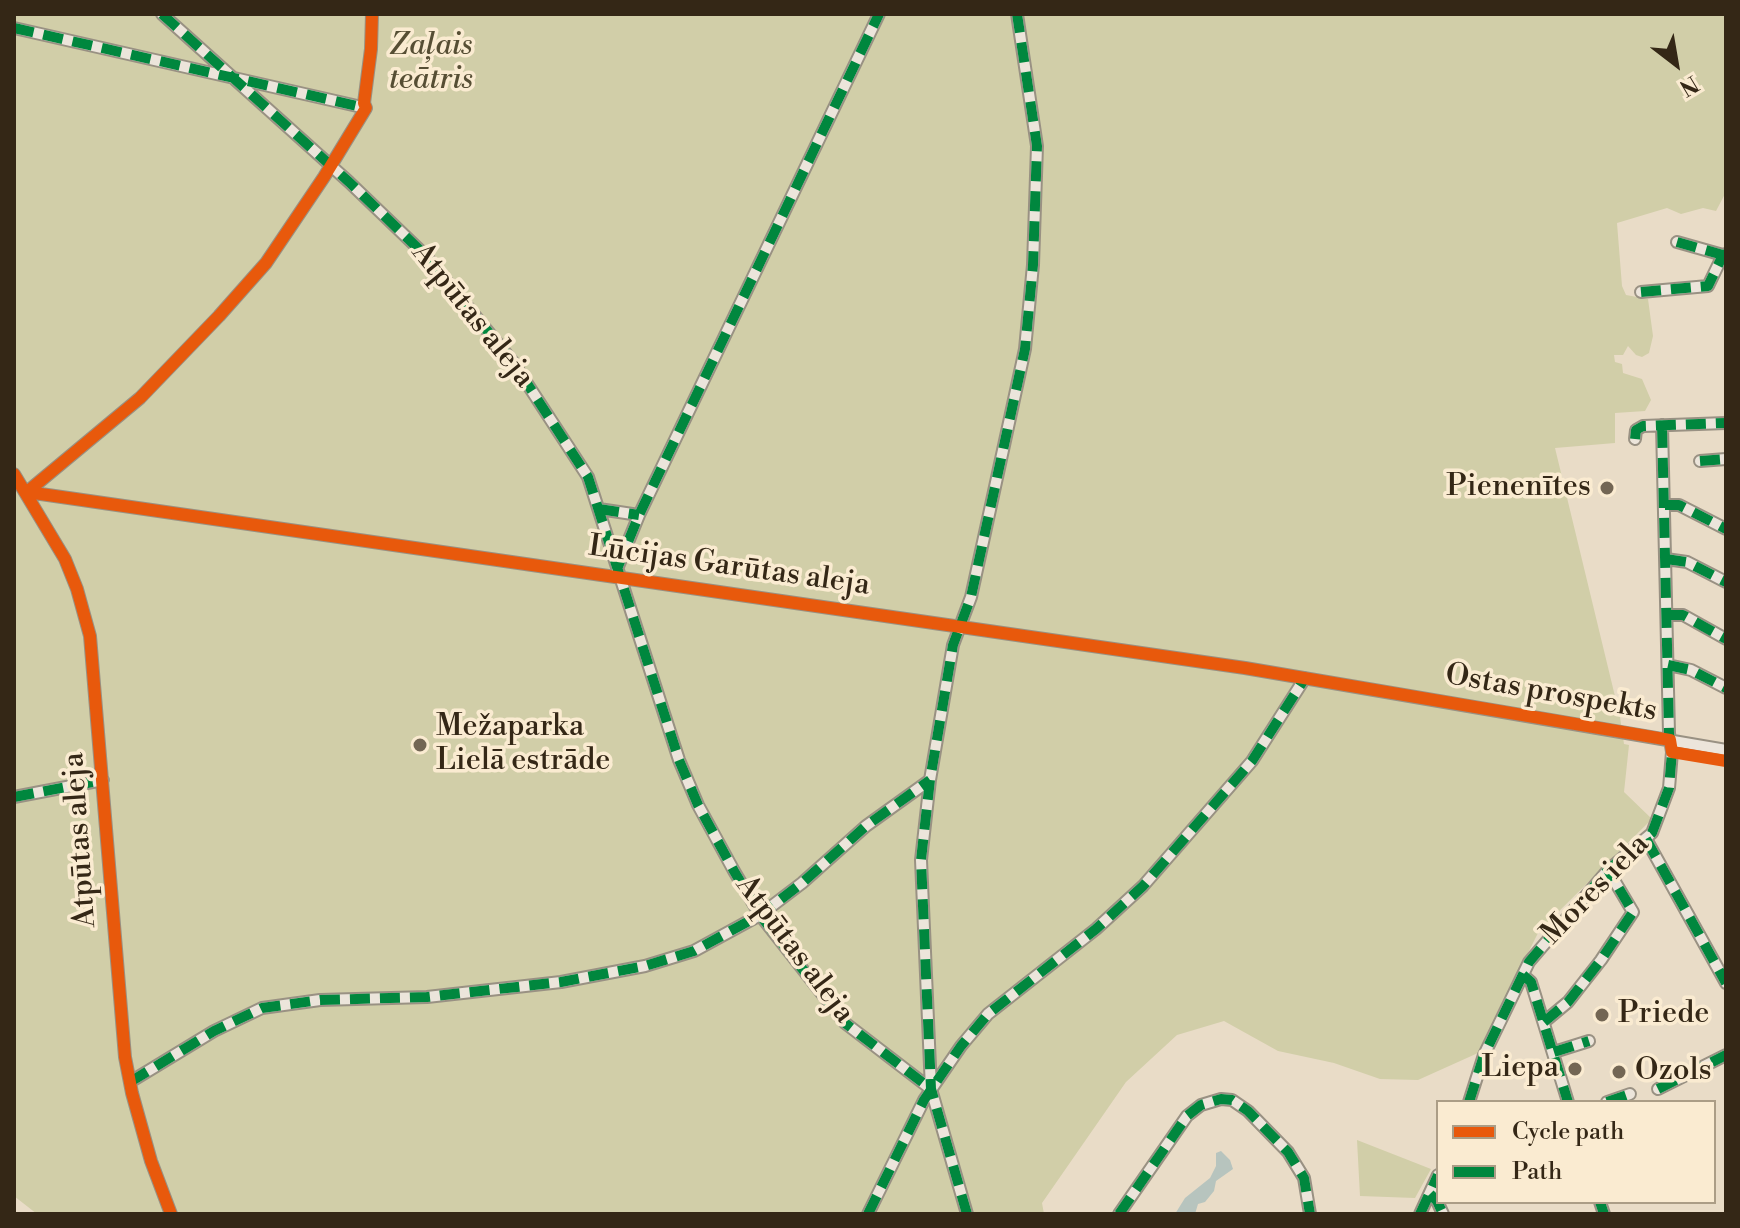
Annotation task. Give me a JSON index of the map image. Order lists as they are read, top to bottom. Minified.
{"streets":{"street":["Atpūtas aleja","Lūcijas Garūtas aleja","Ostas prospekts","Mores iela"]},"crossings":[["Atpūtas aleja","Lūcijas Garūtas aleja"],["Lūcijas Garūtas aleja","Ostas prospekts"],["Ostas prospekts","Mores iela"]],"parks":["Zaļais teātris"],"places":["Pienenītes","Mežaparka Lielā estrāde","Priede","Liepa","Ozols"],"legend":["Cycle path","Path"],"north":"bottom right"}
